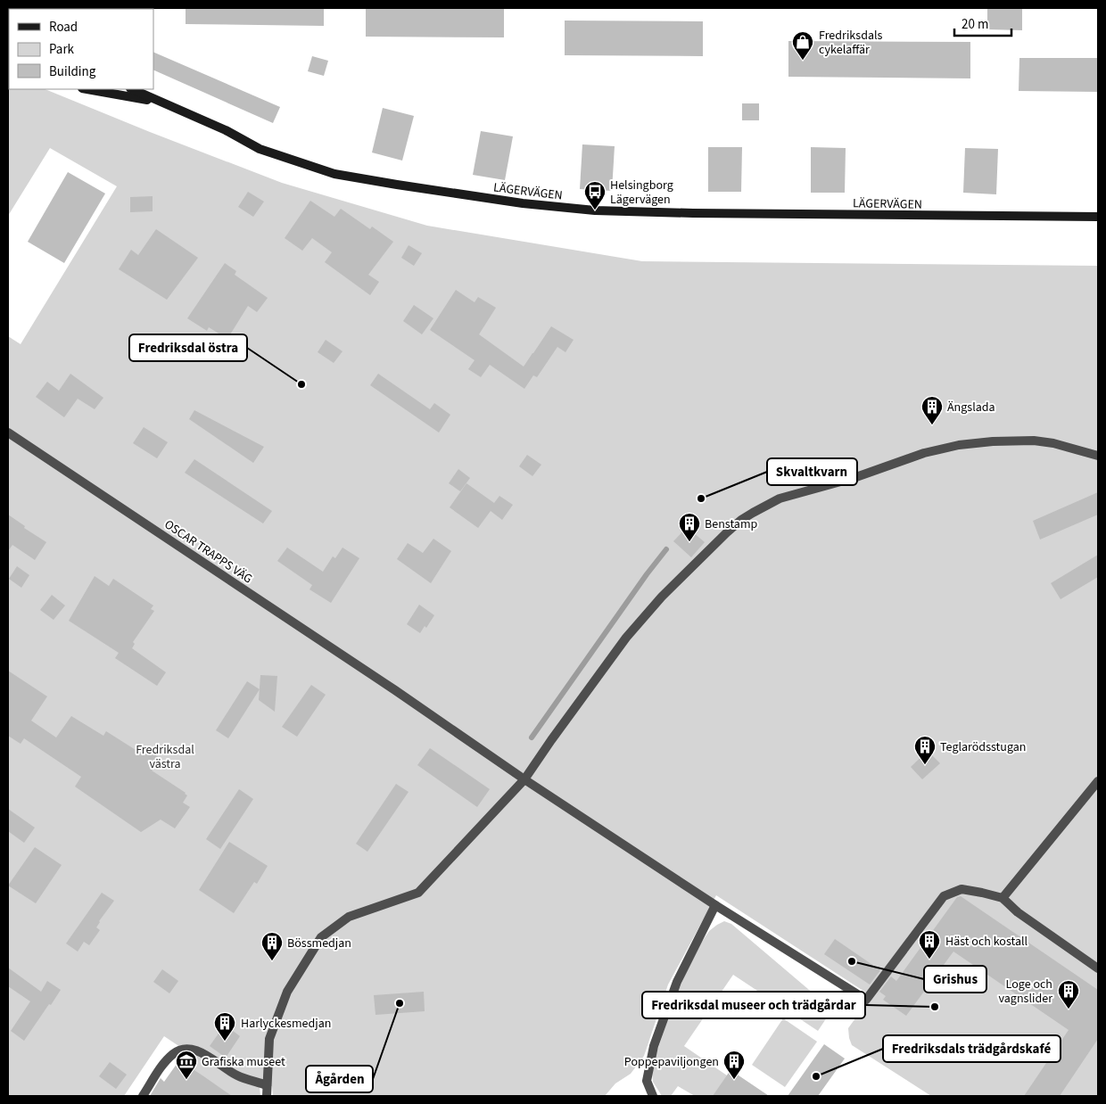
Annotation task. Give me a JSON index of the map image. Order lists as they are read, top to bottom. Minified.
{"streets":{"street":["LÄGERVÄGEN"],"lane":["OSCAR TRAPPS VÄG"]},"parks":["Fredriksdal västra"],"places":{"shop":["Fredriksdals cykelaffär"],"bus stop":["Helsingborg Lägervägen"],"other":["Fredriksdal östra","Skvaltkvarn","Grishus","Ågården","Fredriksdal museer och trädgårdar","Fredriksdals trädgårdskafé"],"building":["Ängslada","Benstamp","Teglarödsstugan","Häst och kostall","Bössmedjan","Loge och vagnslider","Harlyckesmedjan","Poppepaviljongen"],"museum":["Grafiska museet"]},"legend":["Road","Park","Building"],"scale_bar":"20 m"}
